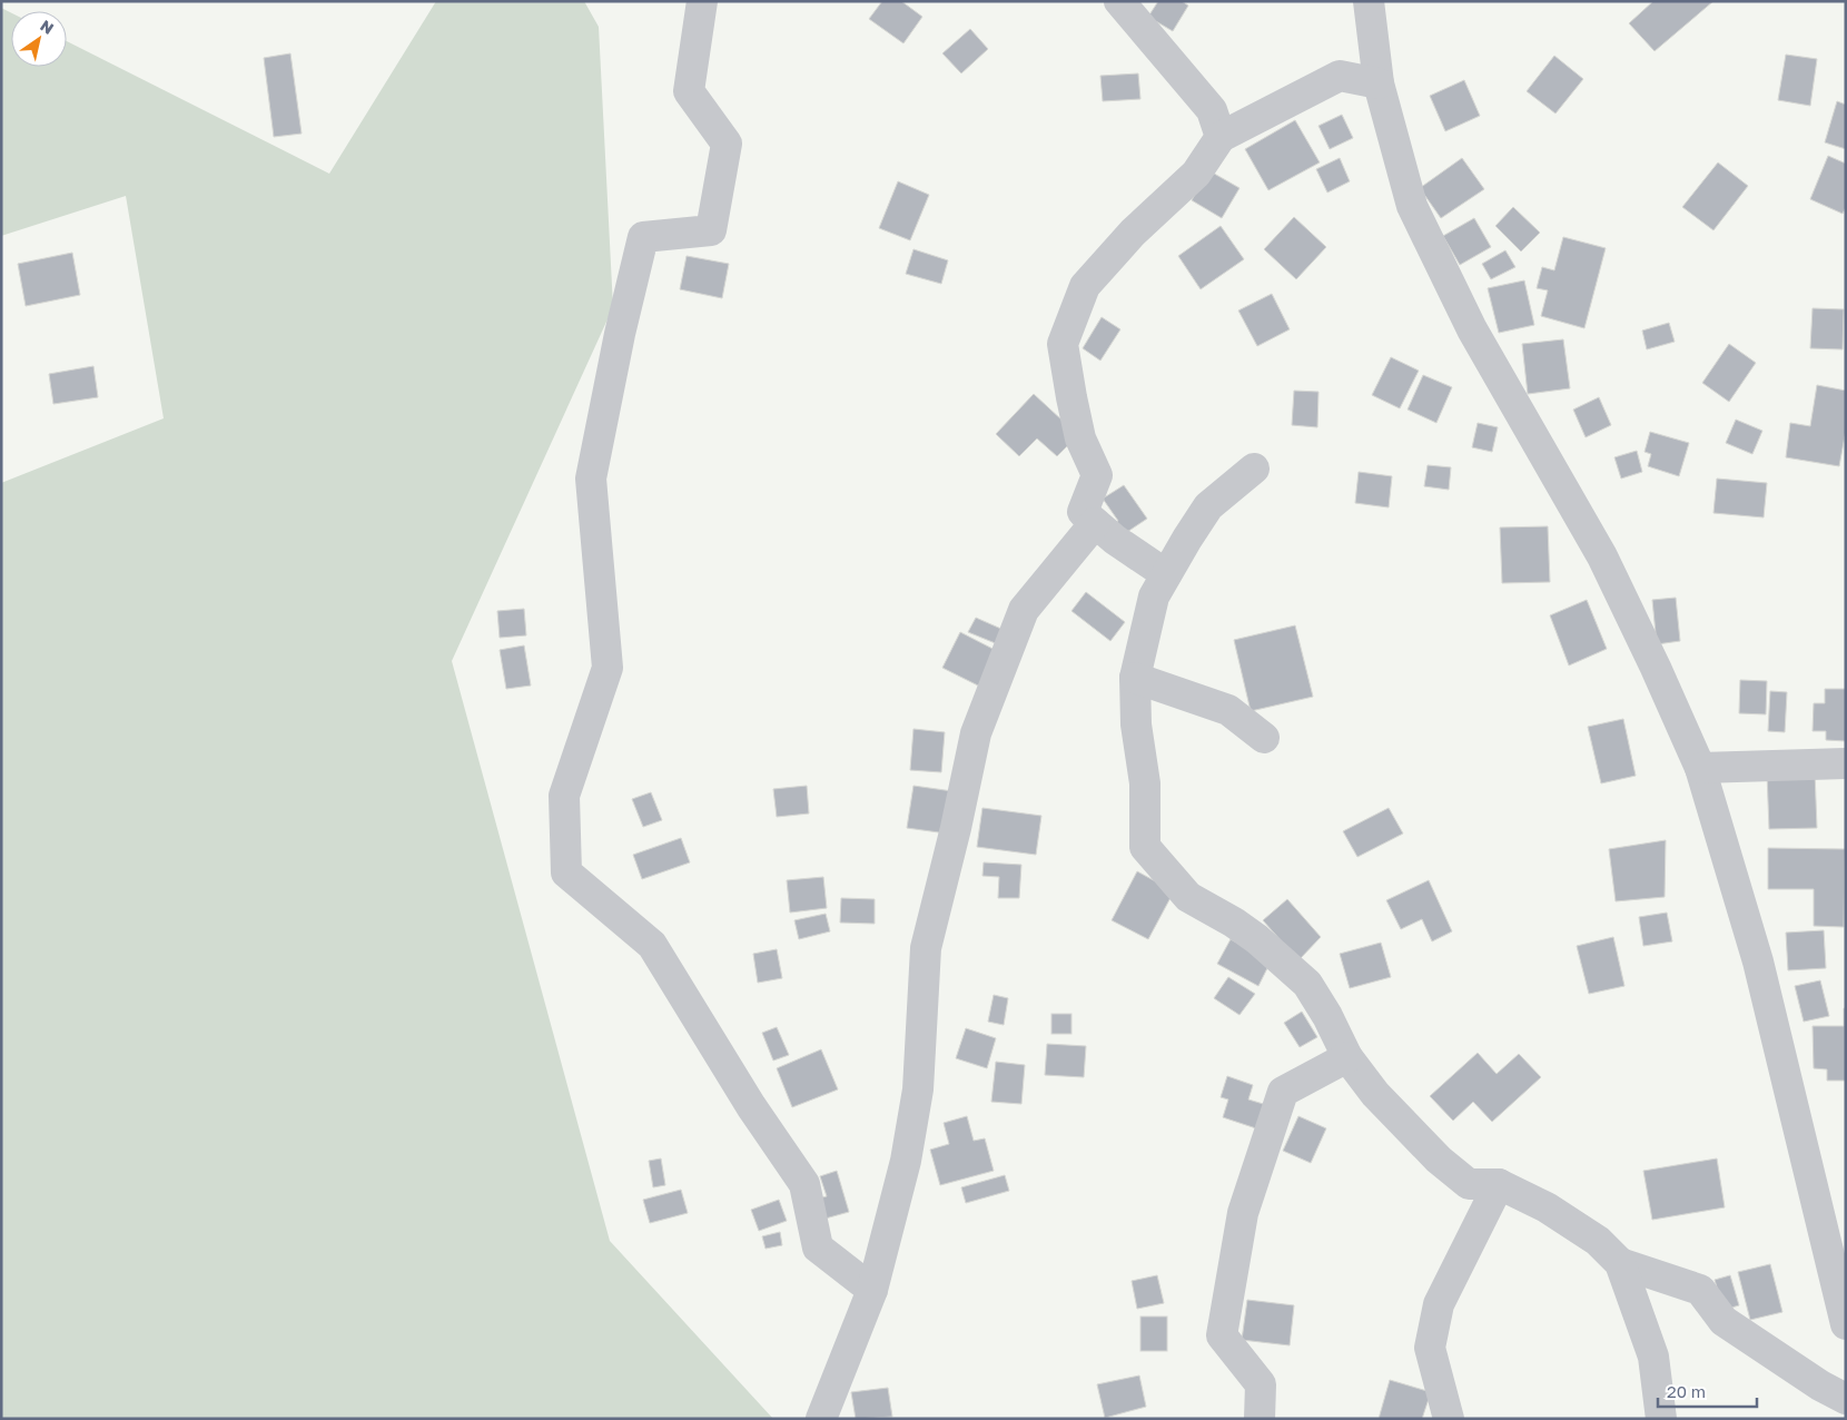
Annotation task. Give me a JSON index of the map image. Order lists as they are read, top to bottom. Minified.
{"scale_bar":"20 m","north":"top right"}
